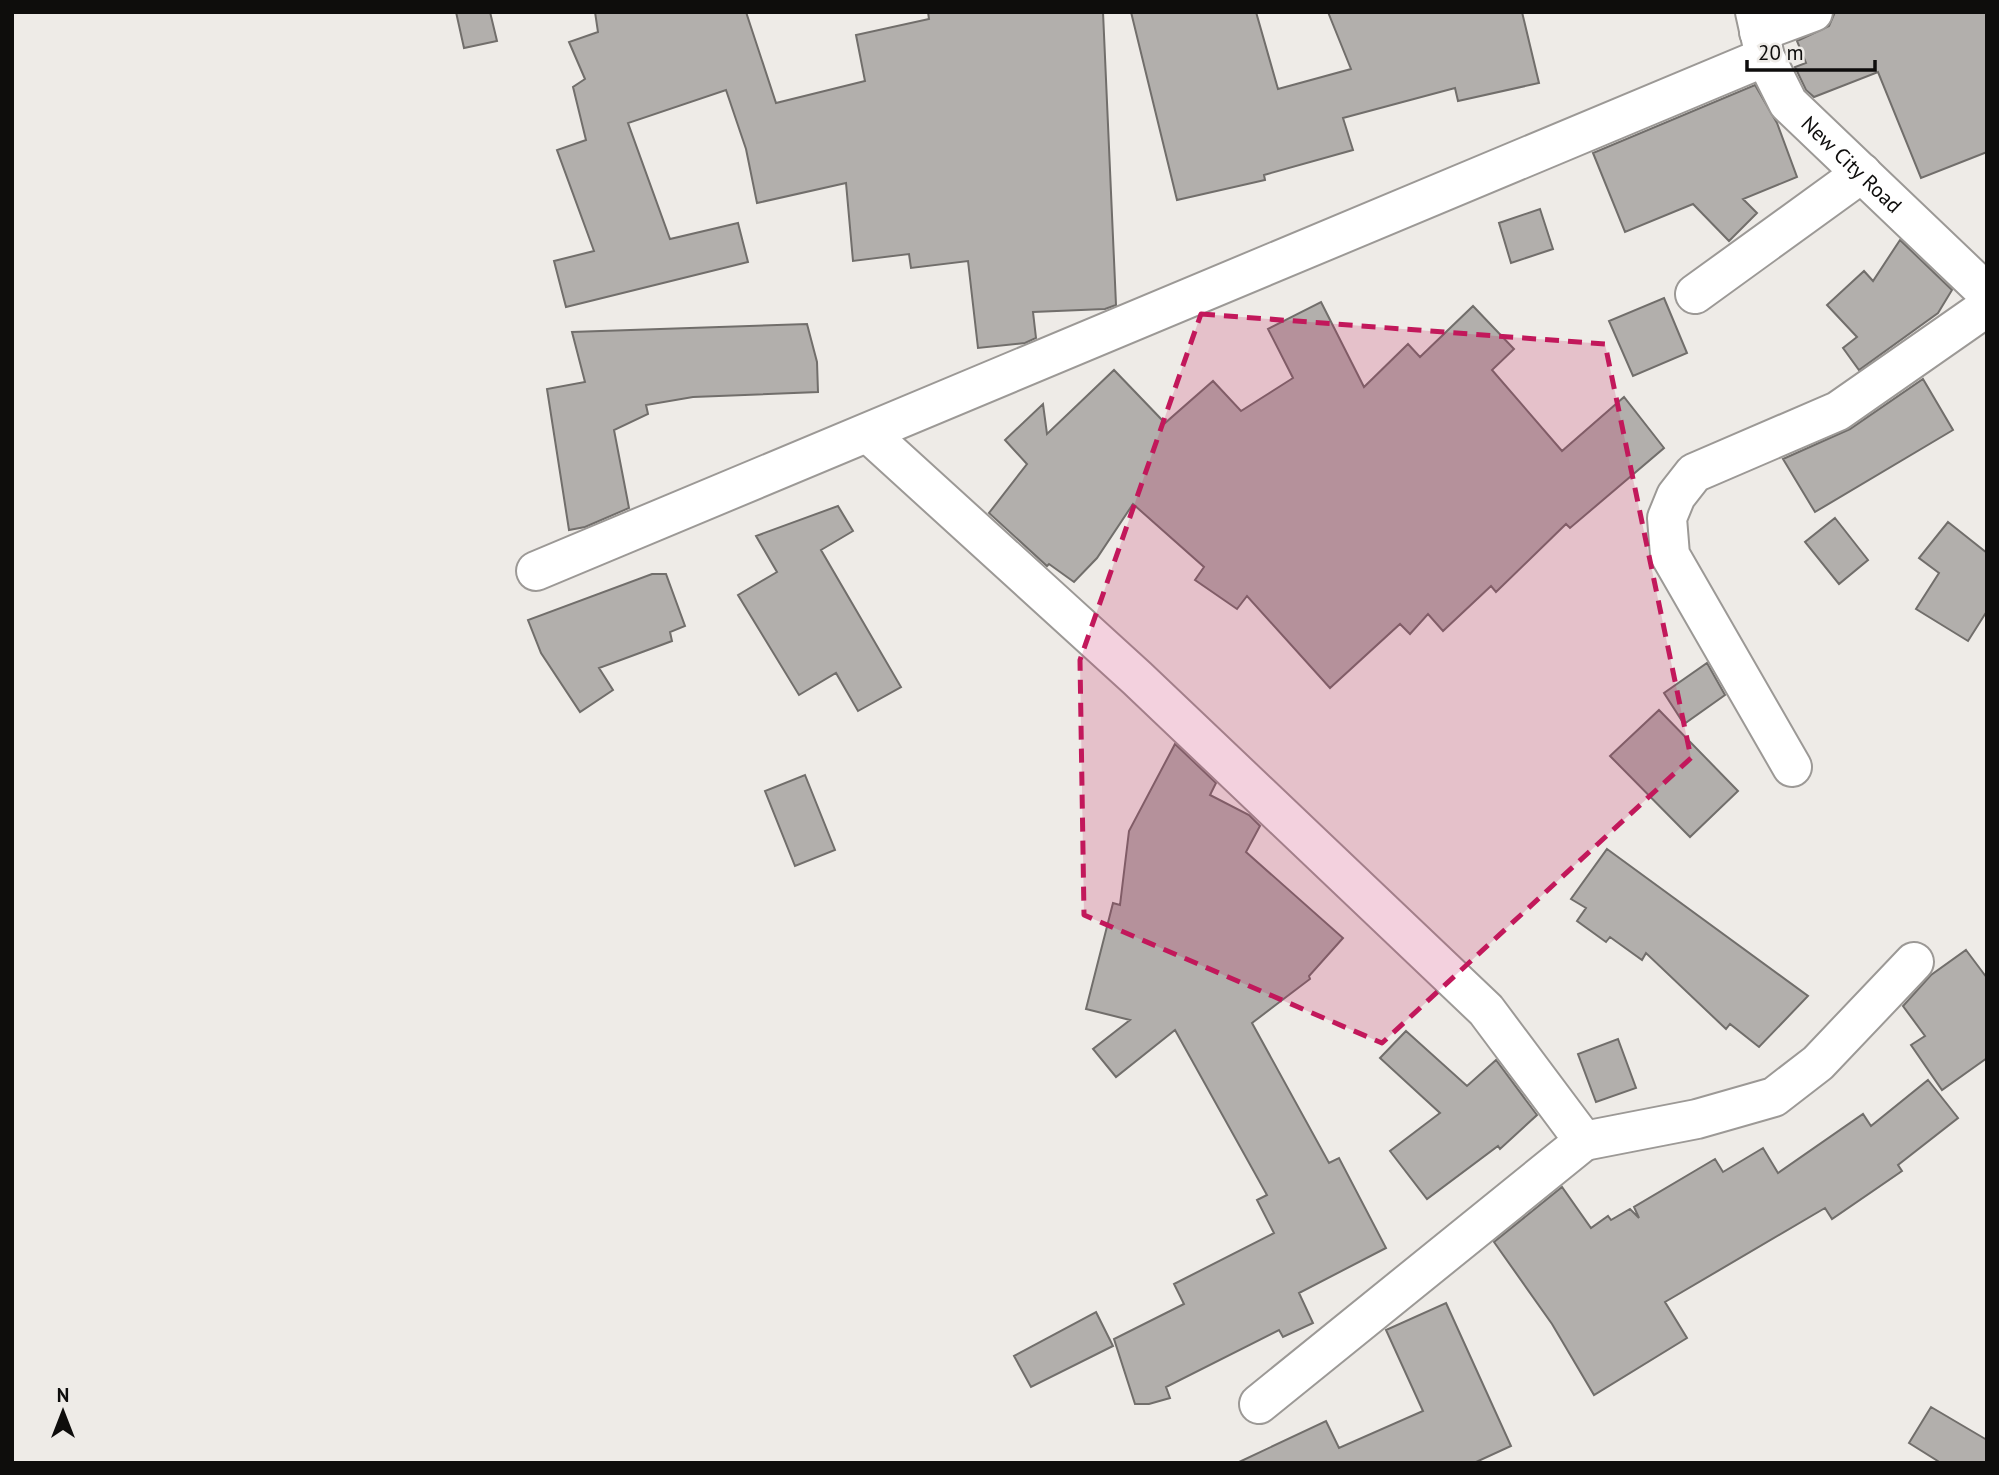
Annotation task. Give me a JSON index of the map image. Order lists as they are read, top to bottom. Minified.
{"streets":{"street":["New City Road"]},"scale_bar":"20 m","north":"top"}
